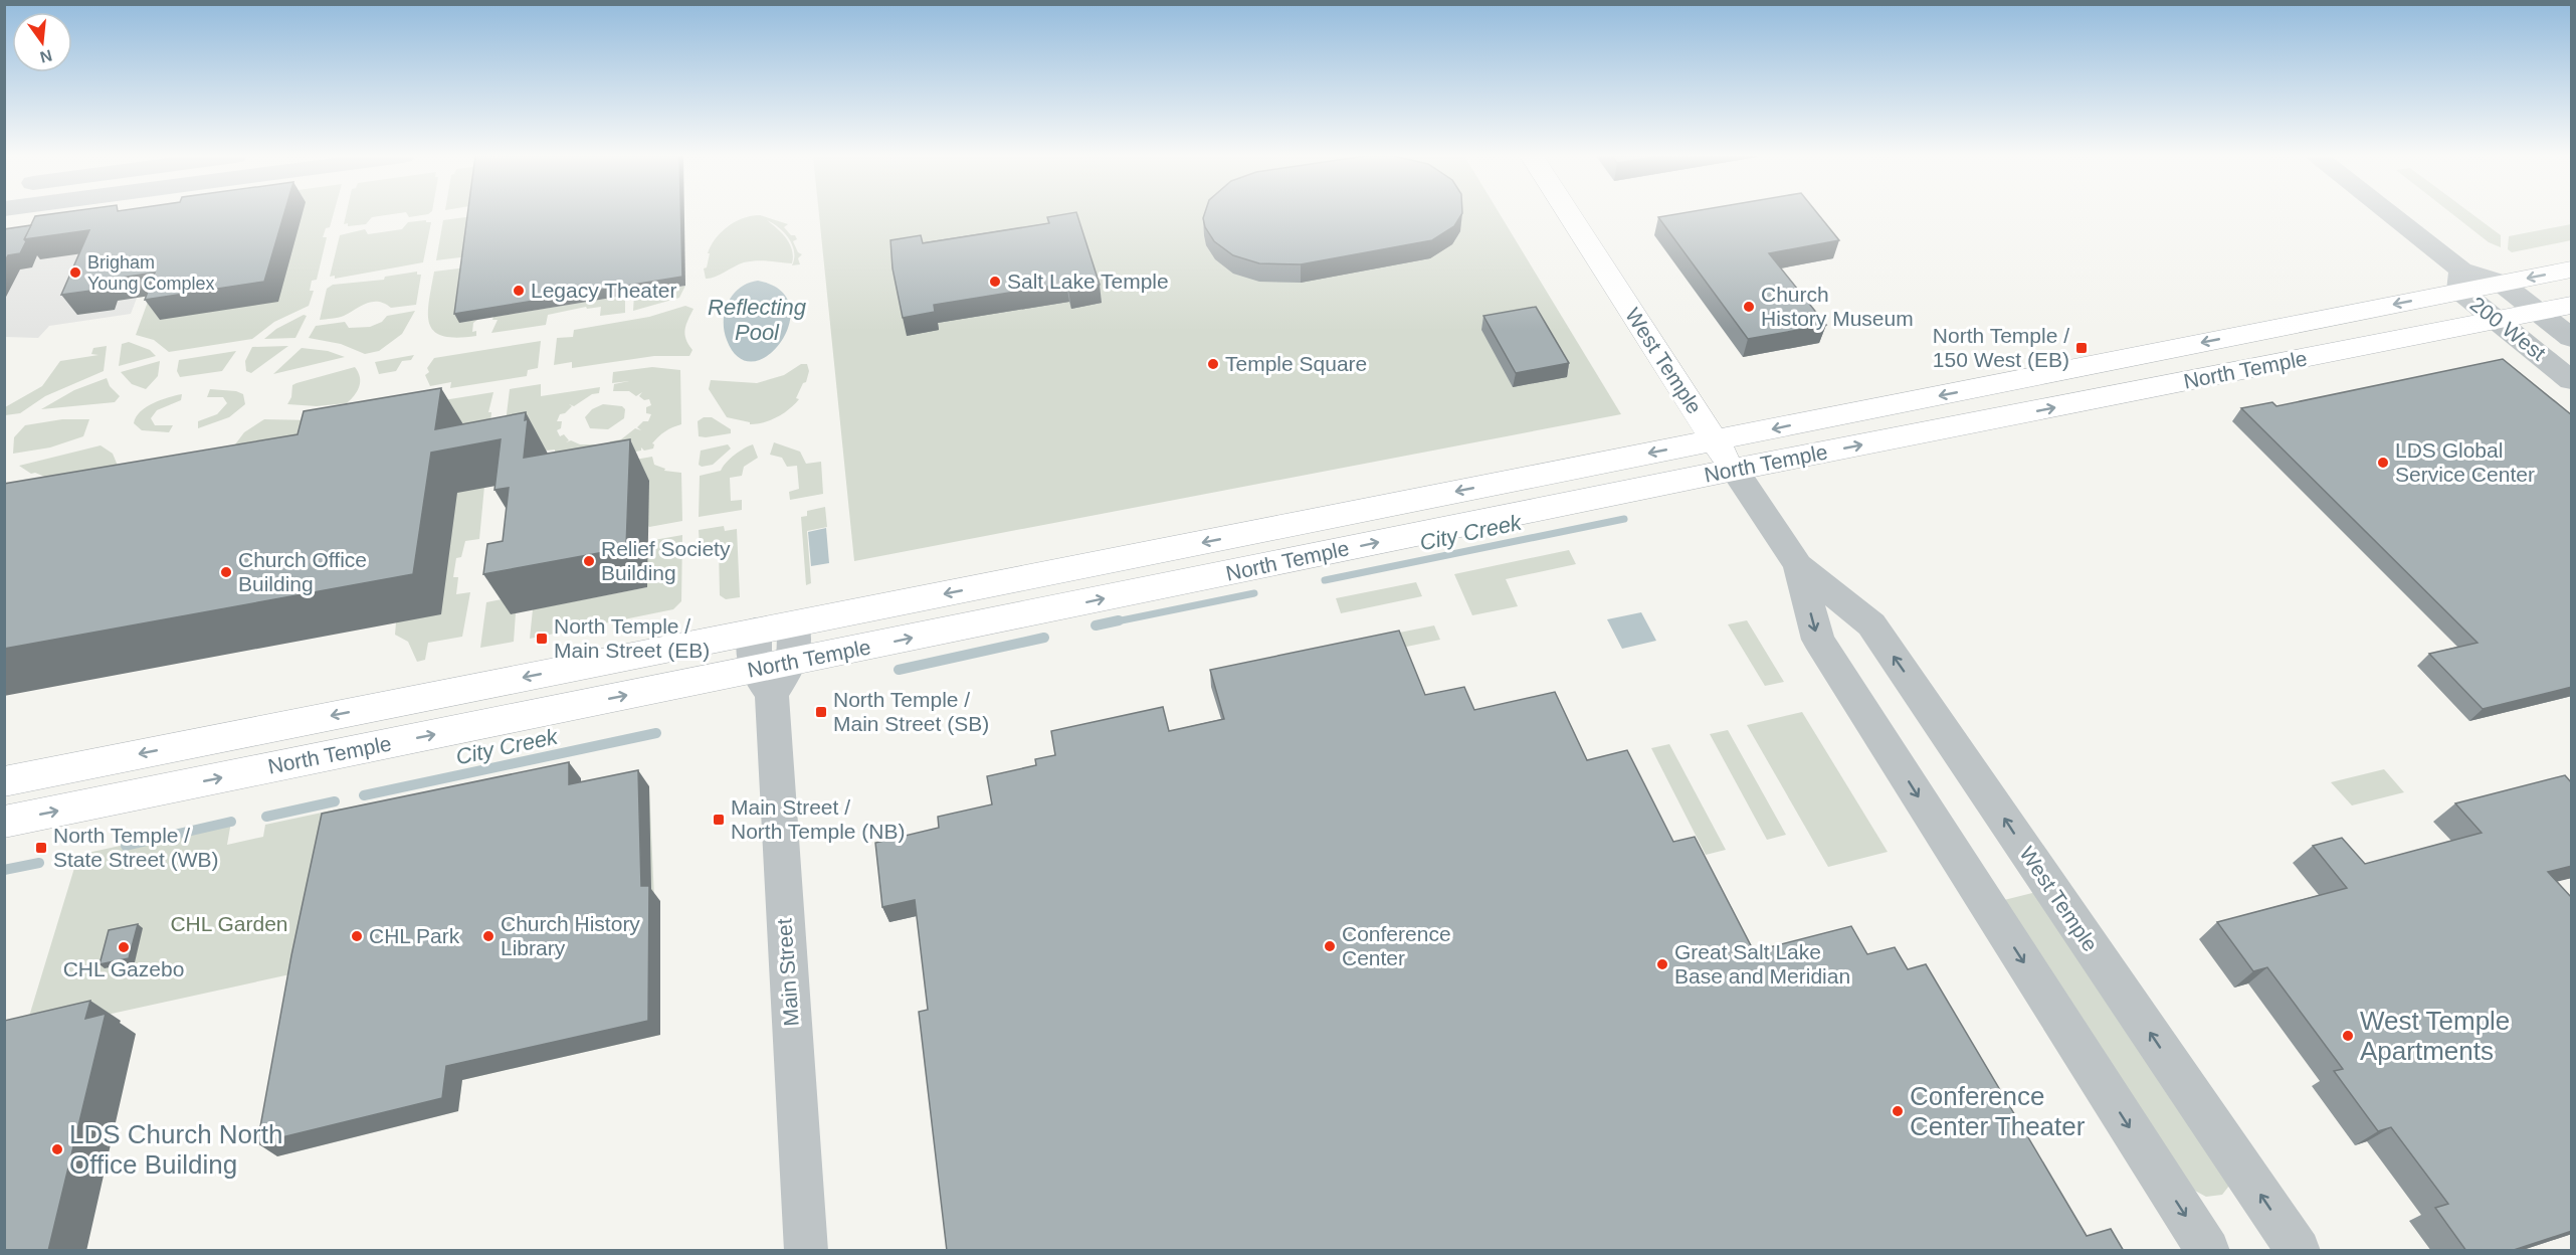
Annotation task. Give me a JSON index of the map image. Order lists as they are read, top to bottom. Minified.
{"streets":{"main road":["West Temple","North Temple"],"street":["200 West","Main Street"]},"crossings":[["200 West","North Temple"],["West Temple","North Temple"],["North Temple","Main Street"]],"water":["Reflecting Pool","City Creek"],"parks":["CHL Garden"],"places":{"other":["Brigham Young Complex","Salt Lake Temple","Legacy Theater","Church History Museum","Temple Square","LDS Global Service Center","Relief Society Building","Church Office Building","CHL Park","Church History Library","Conference Center","CHL Gazebo","Great Salt Lake Base and Meridian","West Temple Apartments","Conference Center Theater","LDS Church North Office Building"],"transit":["North Temple / 150 West (EB)","North Temple / Main Street (EB)","North Temple / Main Street (SB)","Main Street / North Temple (NB)","North Temple / State Street (WB)"]},"north":"bottom"}
